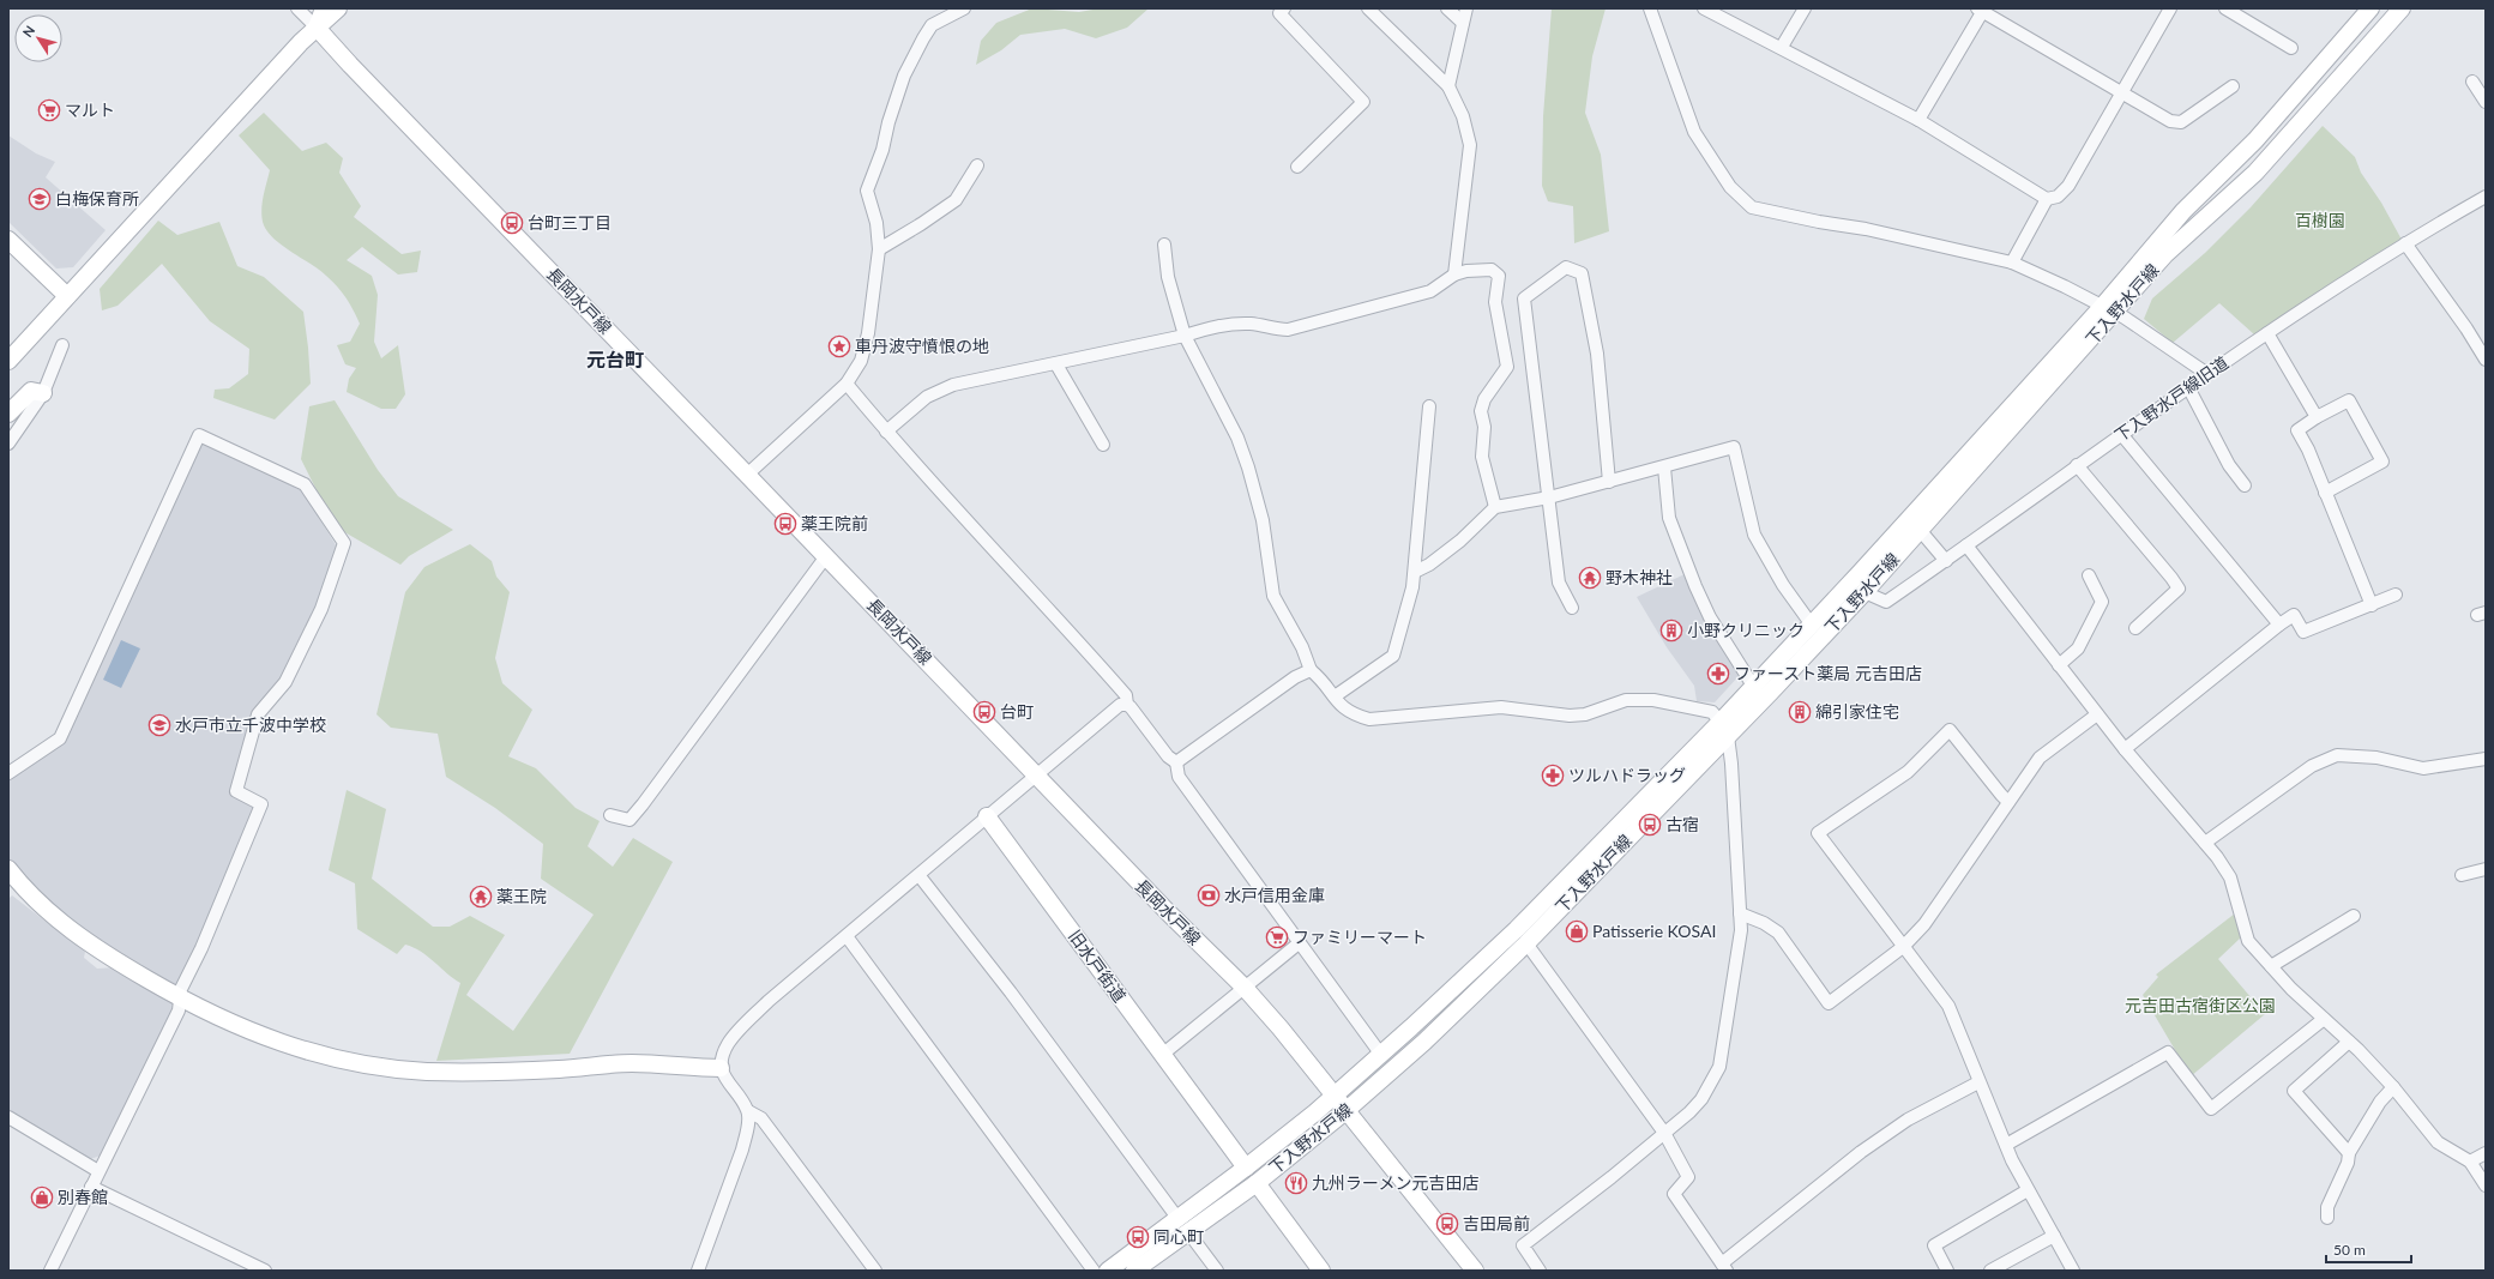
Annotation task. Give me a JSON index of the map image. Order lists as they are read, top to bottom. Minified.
{"streets":{"main road":["長岡水戸線","下入野水戸線","旧水戸街道"],"street":["下入野水戸線旧道"]},"crossings":[["長岡水戸線","下入野水戸線"],["下入野水戸線","下入野水戸線旧道"],["下入野水戸線","旧水戸街道"]],"districts":["元台町"],"parks":["百樹園","元吉田古宿街区公園"],"places":{"supermarket":["マルト","ファミリーマート"],"school or university":["白梅保育所","水戸市立千波中学校"],"bus stop":["台町三丁目","薬王院前","台町","古宿","吉田局前","同心町"],"place":["車丹波守憤恨の地"],"temple":["野木神社","薬王院"],"building":["小野クリニック","綿引家住宅"],"pharmacy":["ファースト薬局 元吉田店","ツルハドラッグ"],"bank":["水戸信用金庫"],"shop":["Patisserie KOSAI","別春館"],"restaurant":["九州ラーメン元吉田店"]},"scale_bar":"50 m","north":"top left"}
